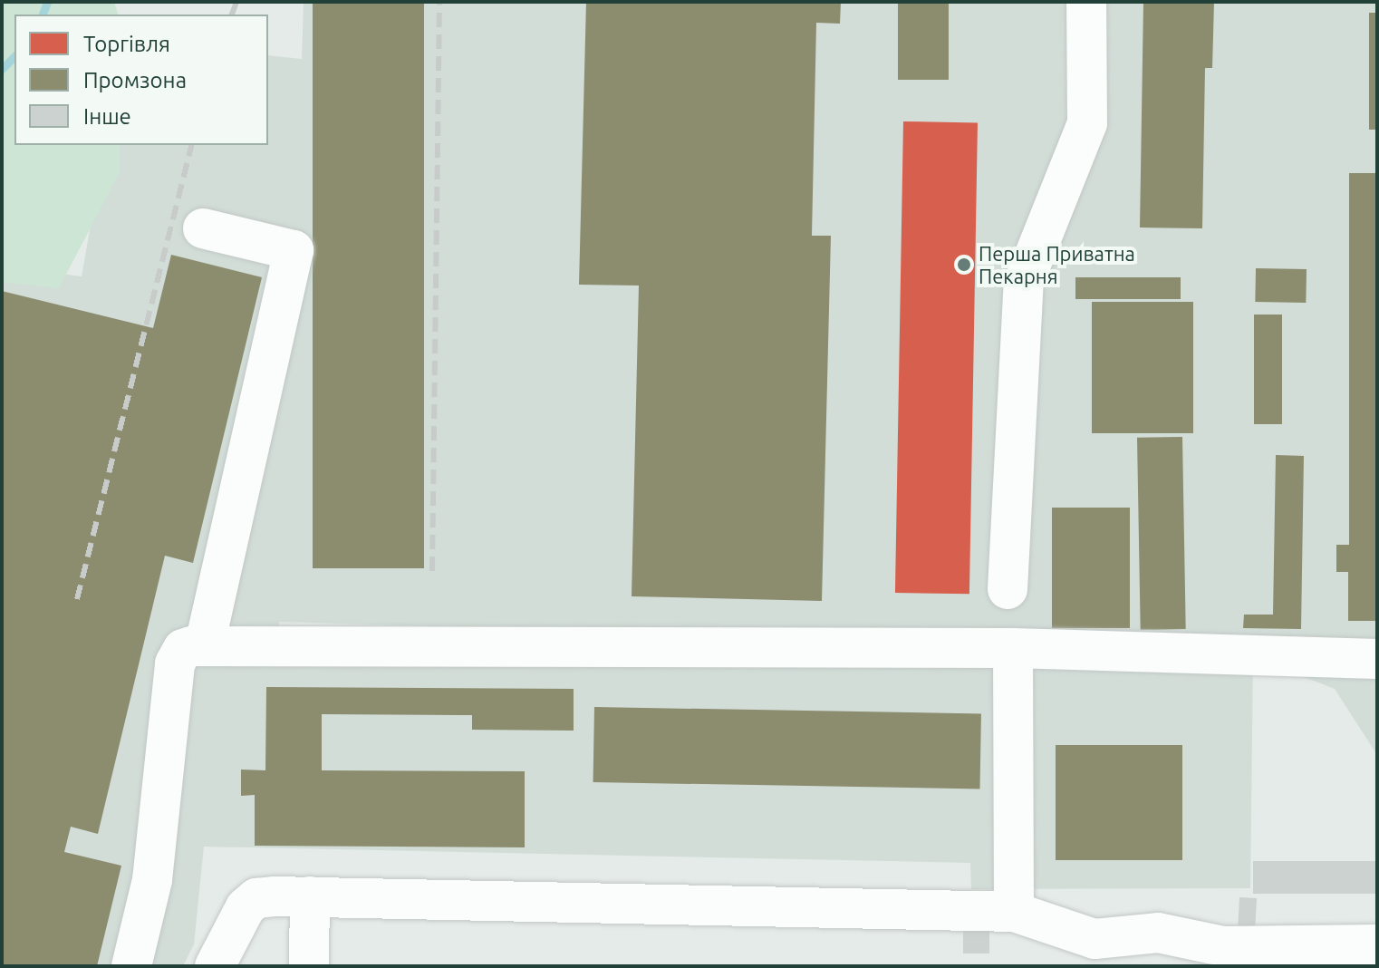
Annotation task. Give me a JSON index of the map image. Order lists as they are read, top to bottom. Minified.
{"places":["Перша Приватна Пекарня"],"legend":["Торгівля","Промзона","Інше"]}
